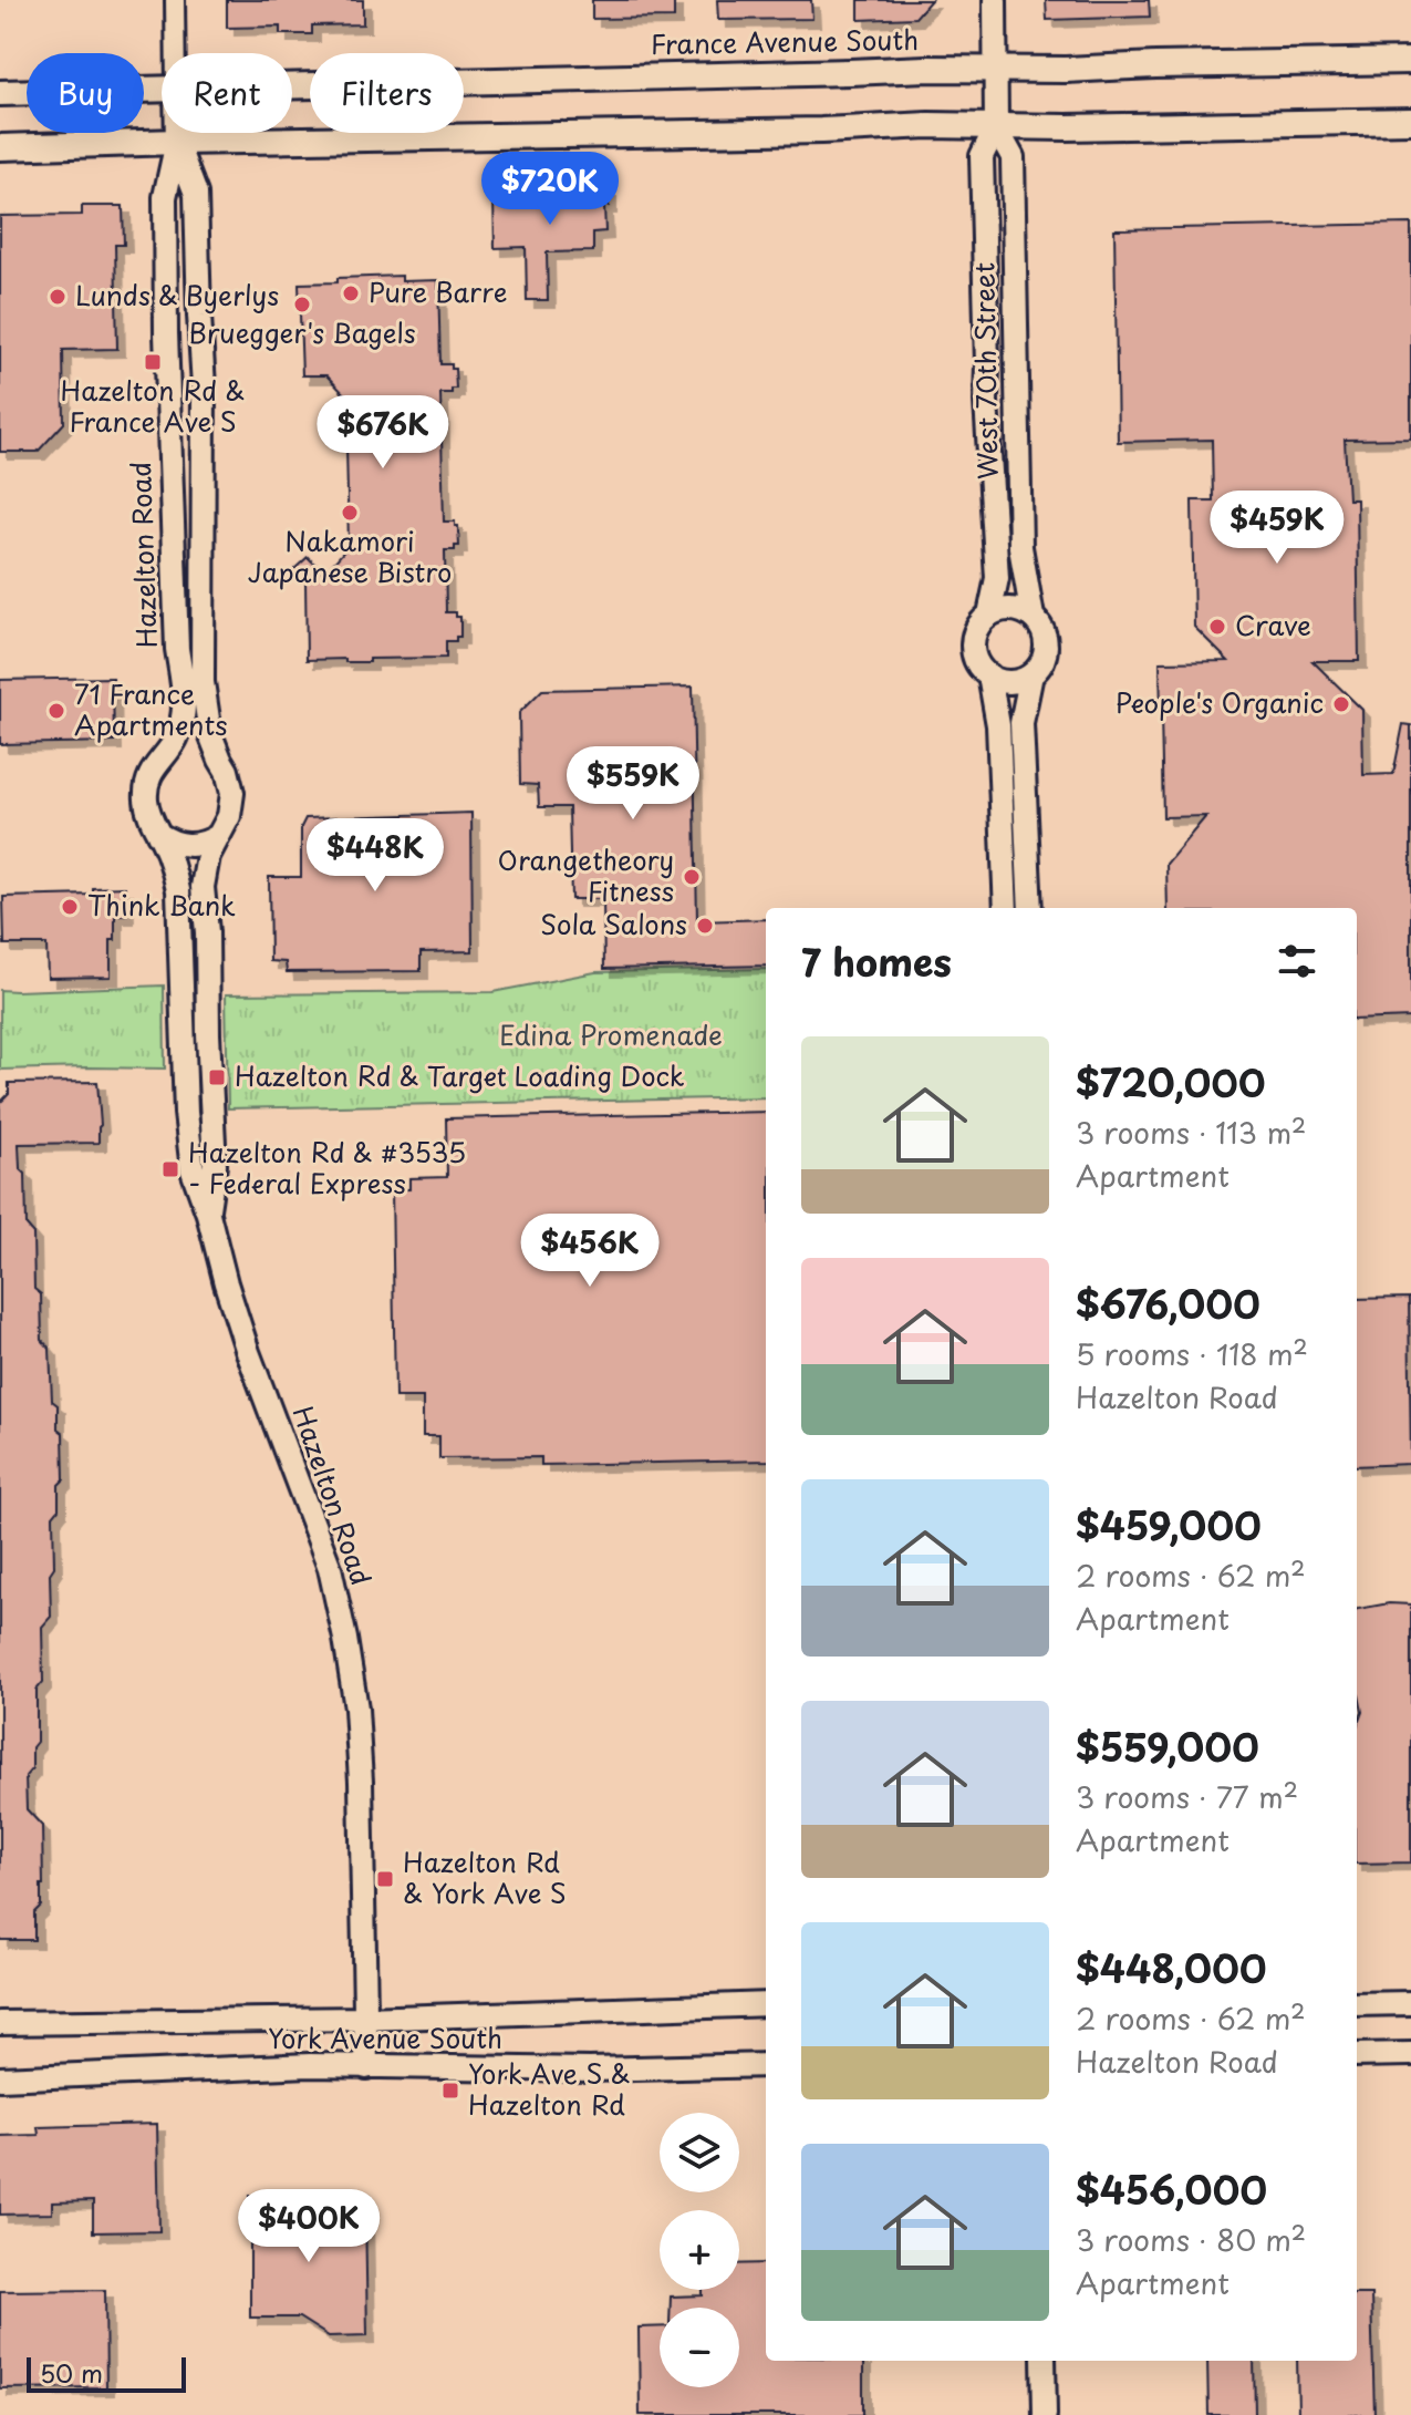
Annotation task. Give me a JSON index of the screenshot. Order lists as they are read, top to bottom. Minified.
{"streets":{"main road":["France Avenue South"],"street":["West 70th Street","Hazelton Road","York Avenue South"]},"crossings":[["France Avenue South","West 70th Street"],["Hazelton Road","York Avenue South"]],"parks":["Edina Promenade"],"places":{"other":["Pure Barre","Lunds & Byerlys","Bruegger's Bagels","Nakamori Japanese Bistro","Crave","People's Organic","71 France Apartments","Orangetheory Fitness","Think Bank","Sola Salons"],"transit":["Hazelton Rd & France Ave S","Hazelton Rd & Target Loading Dock","Hazelton Rd & #3535 - Federal Express","Hazelton Rd & York Ave S","York Ave S & Hazelton Rd"]},"scale_bar":"50 m","page":{"chip":["Buy","Rent","Filters"],"price":["$720K","$676K","$459K","$559K","$448K","$456K","$400K"],"heading":"7 homes","list":[{"name":"$720,000","note":"3 rooms · 113 m² · Apartment"},{"name":"$676,000","note":"5 rooms · 118 m² · Hazelton Road"},{"name":"$459,000","note":"2 rooms · 62 m² · Apartment"},{"name":"$559,000","note":"3 rooms · 77 m² · Apartment"},{"name":"$448,000","note":"2 rooms · 62 m² · Hazelton Road"},{"name":"$456,000","note":"3 rooms · 80 m² · Apartment"}],"map_buttons":["+","−"],"scale":"50 m"}}
